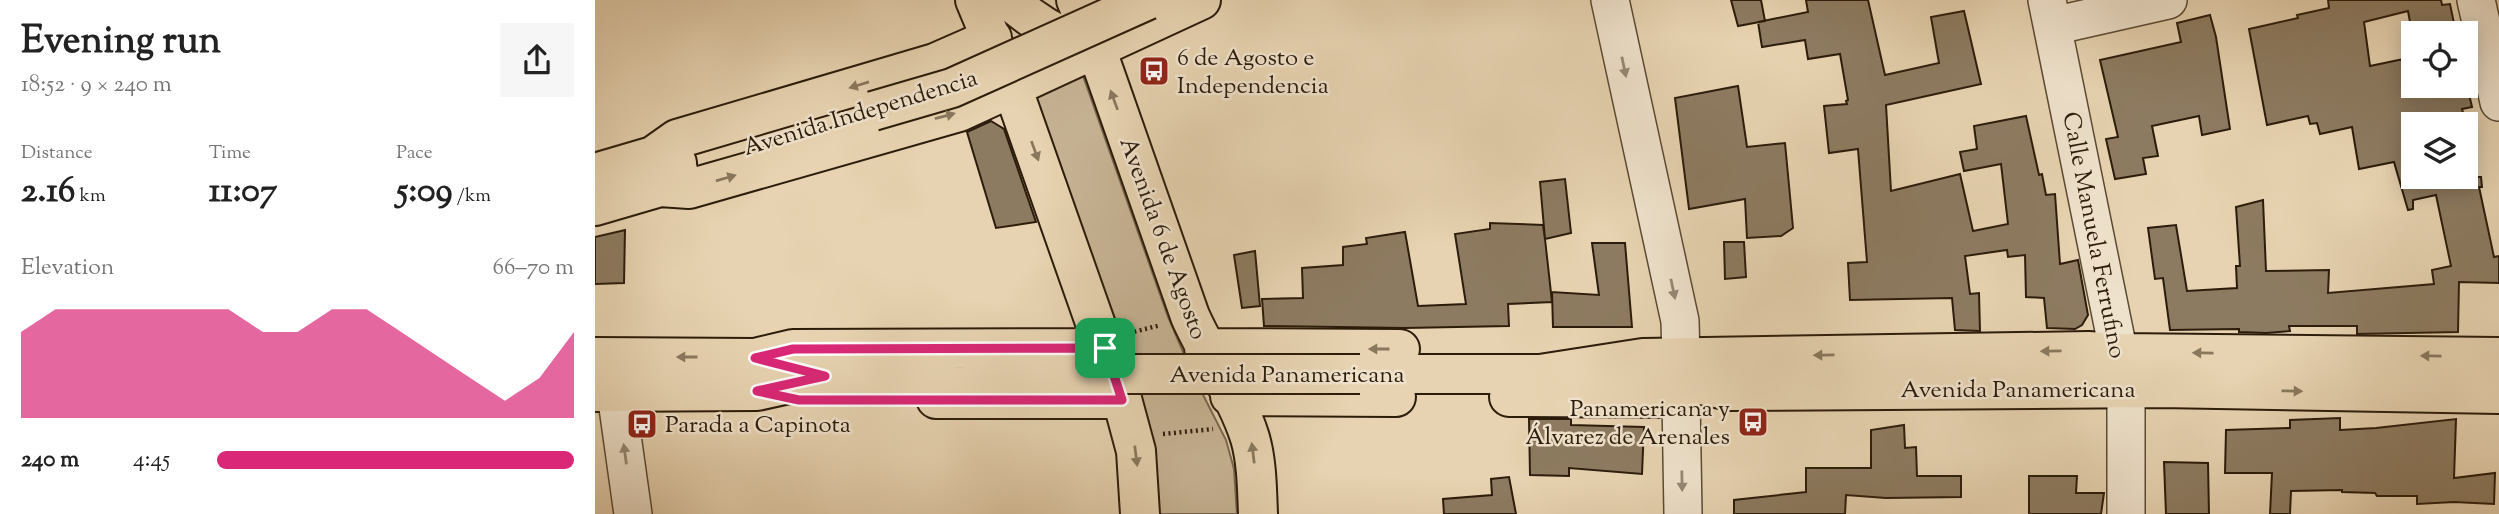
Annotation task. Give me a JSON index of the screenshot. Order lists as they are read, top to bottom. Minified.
{"streets":{"main road":["Avenida Independencia","Avenida 6 de Agosto","Avenida Panamericana"],"street":["Calle Manuela Ferrufino"]},"crossings":[["Calle Manuela Ferrufino","Avenida Panamericana"]],"places":{"bus stop":["6 de Agosto e Independencia","Panamericana y Álvarez de Arenales","Parada a Capinota"]},"page":{"heading":["Evening run","18:52 · 9 × 240 m"],"stats":[["Distance","2.16 km"],["Time","11:07"],["Pace","5:09 /km"]],"chart":["Elevation","66–70 m"],"list":[{"name":"240 m","note":"4:45"}]}}
